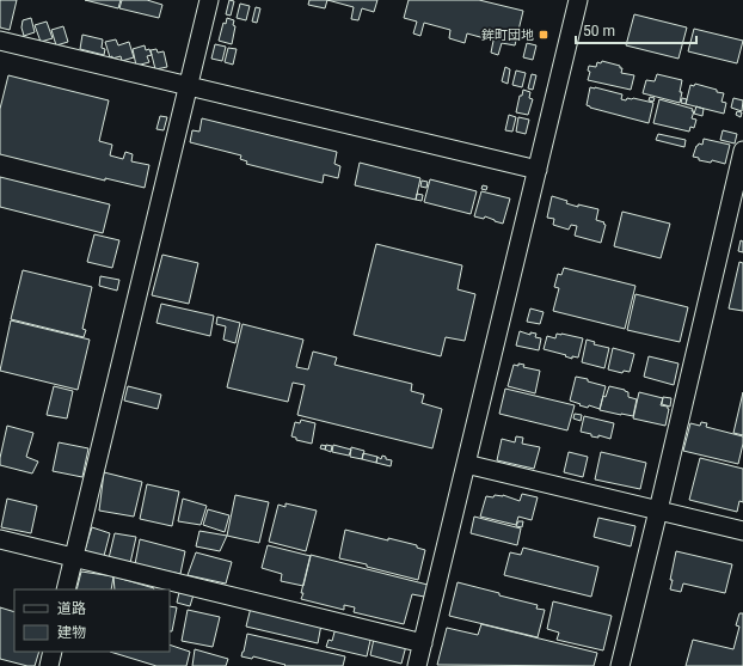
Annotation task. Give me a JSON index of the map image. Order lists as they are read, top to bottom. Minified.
{"places":{"transit":["鉾町団地"]},"legend":["道路","建物"],"scale_bar":"50 m"}
